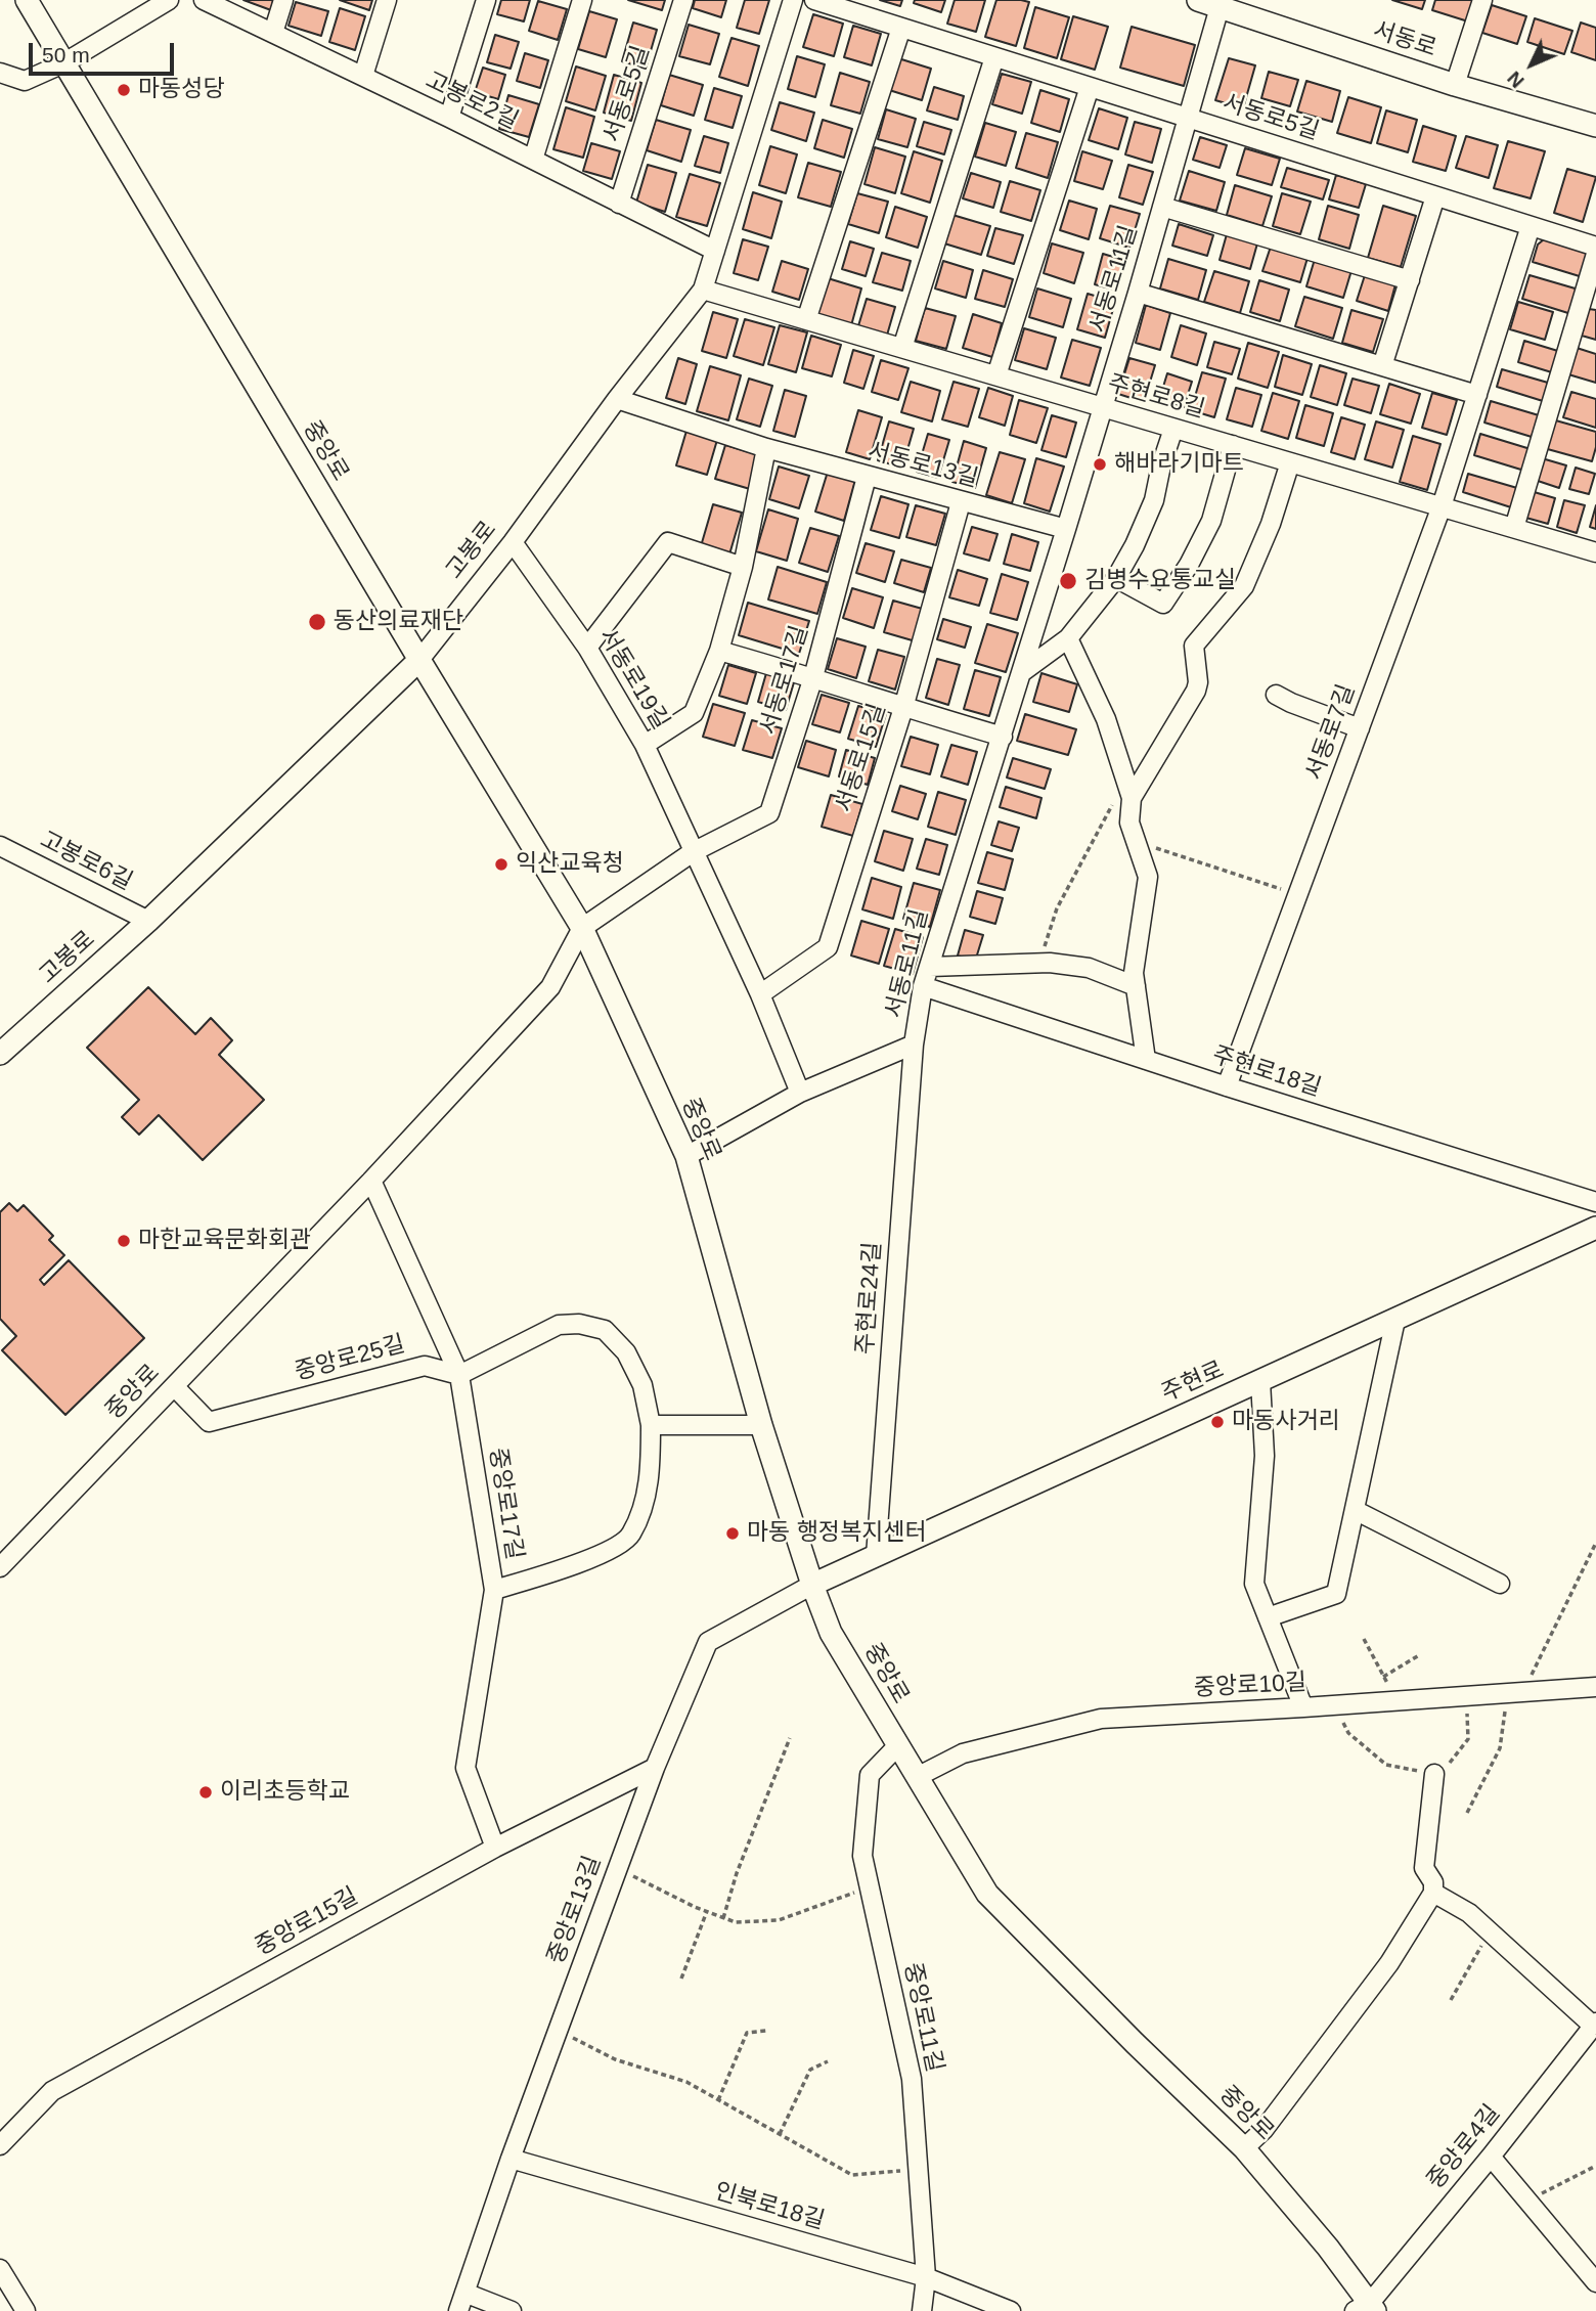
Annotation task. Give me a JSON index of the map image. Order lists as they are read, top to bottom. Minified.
{"streets":{"street":["서동로","서동로5길","고봉로2길","서동로11길","주현로8길","중앙로","서동로13길","고봉로","서동로19길","서동로17길","서동로7길","서동로15길","고봉로6길","주현로18길","주현로24길","중앙로25길","주현로","중앙로17길","중앙로10길","중앙로13길","중앙로15길","중앙로11길","중앙로4길","인북로18길"]},"crossings":[["서동로","서동로11길"],["서동로5길","고봉로2길"],["서동로5길","서동로11길"],["서동로5길","서동로7길"],["고봉로2길","고봉로"],["서동로11길","주현로8길"],["서동로11길","중앙로"],["서동로11길","서동로13길"],["서동로11길","서동로19길"],["서동로11길","주현로18길"],["서동로11길","주현로24길"],["주현로8길","고봉로"],["주현로8길","서동로7길"],["중앙로","고봉로"],["중앙로","중앙로25길"],["중앙로","주현로"],["중앙로","중앙로17길"],["중앙로","중앙로10길"],["중앙로","중앙로13길"],["중앙로","중앙로11길"],["중앙로","중앙로4길"],["서동로13길","고봉로"],["서동로13길","서동로17길"],["서동로13길","서동로15길"],["고봉로","서동로19길"],["고봉로","고봉로6길"],["서동로19길","서동로17길"],["서동로19길","서동로15길"],["서동로7길","주현로18길"],["주현로24길","주현로"],["중앙로25길","중앙로17길"],["주현로","중앙로13길"],["중앙로17길","중앙로15길"],["중앙로13길","중앙로15길"],["중앙로13길","인북로18길"],["중앙로11길","인북로18길"]],"places":["마동성당","해바라기마트","김병수요통교실","동산의료재단","익산교육청","마한교육문화회관","마동사거리","마동 행정복지센터","이리초등학교"],"scale_bar":"50 m","north":"bottom left"}
